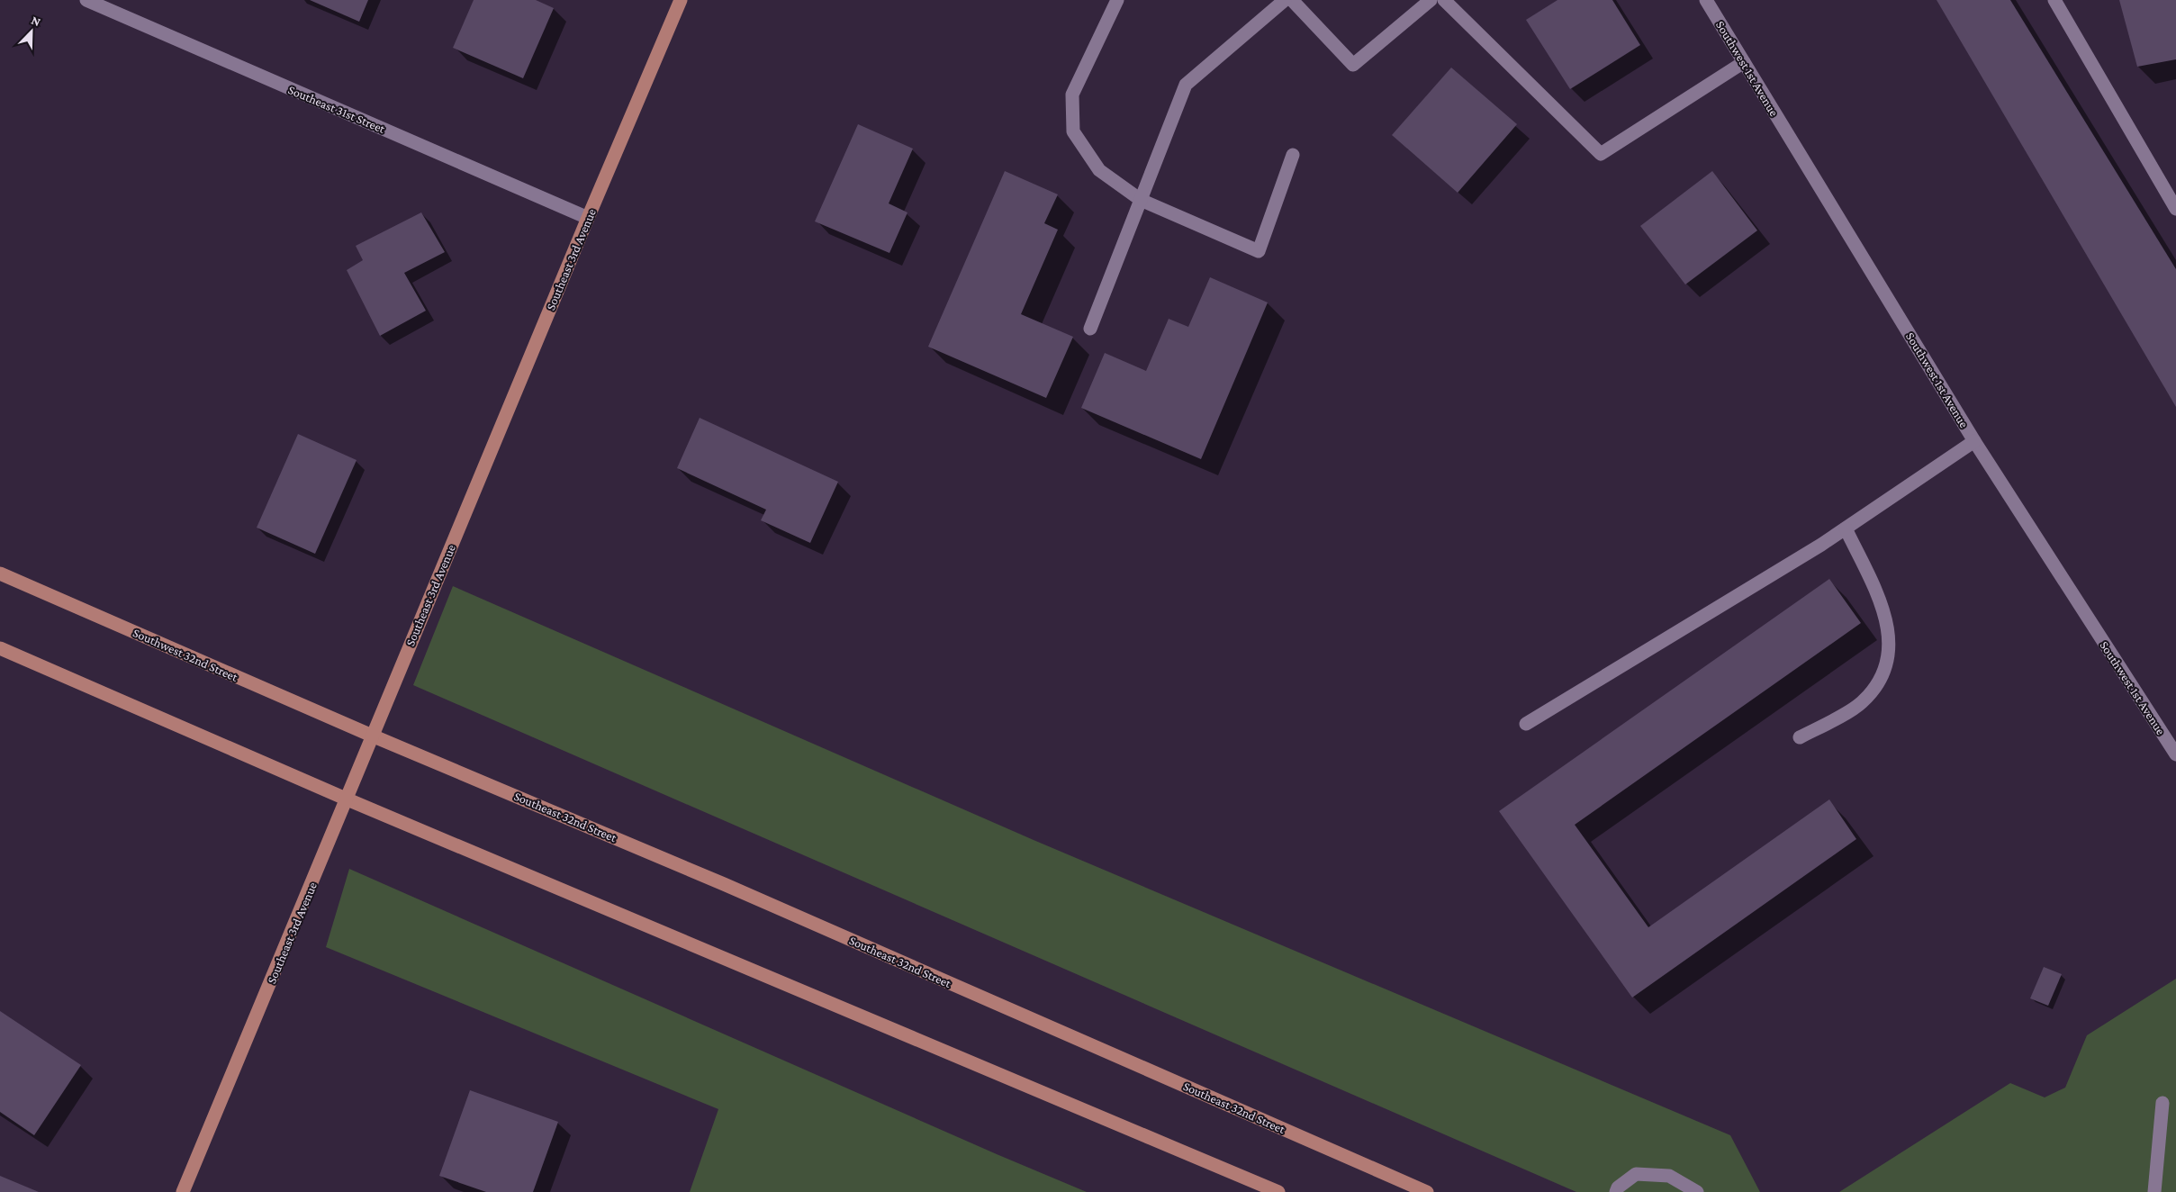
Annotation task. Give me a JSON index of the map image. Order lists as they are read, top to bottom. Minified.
{"streets":{"main road":["Southeast 3rd Avenue","Southwest 32nd Street","Southeast 32nd Street"],"street":["Southwest 1st Avenue","Southeast 31st Street"]},"crossings":[["Southeast 31st Street","Southeast 3rd Avenue"],["Southeast 3rd Avenue","Southwest 32nd Street"],["Southeast 3rd Avenue","Southeast 32nd Street"],["Southwest 32nd Street","Southeast 32nd Street"]],"north":"top right"}
